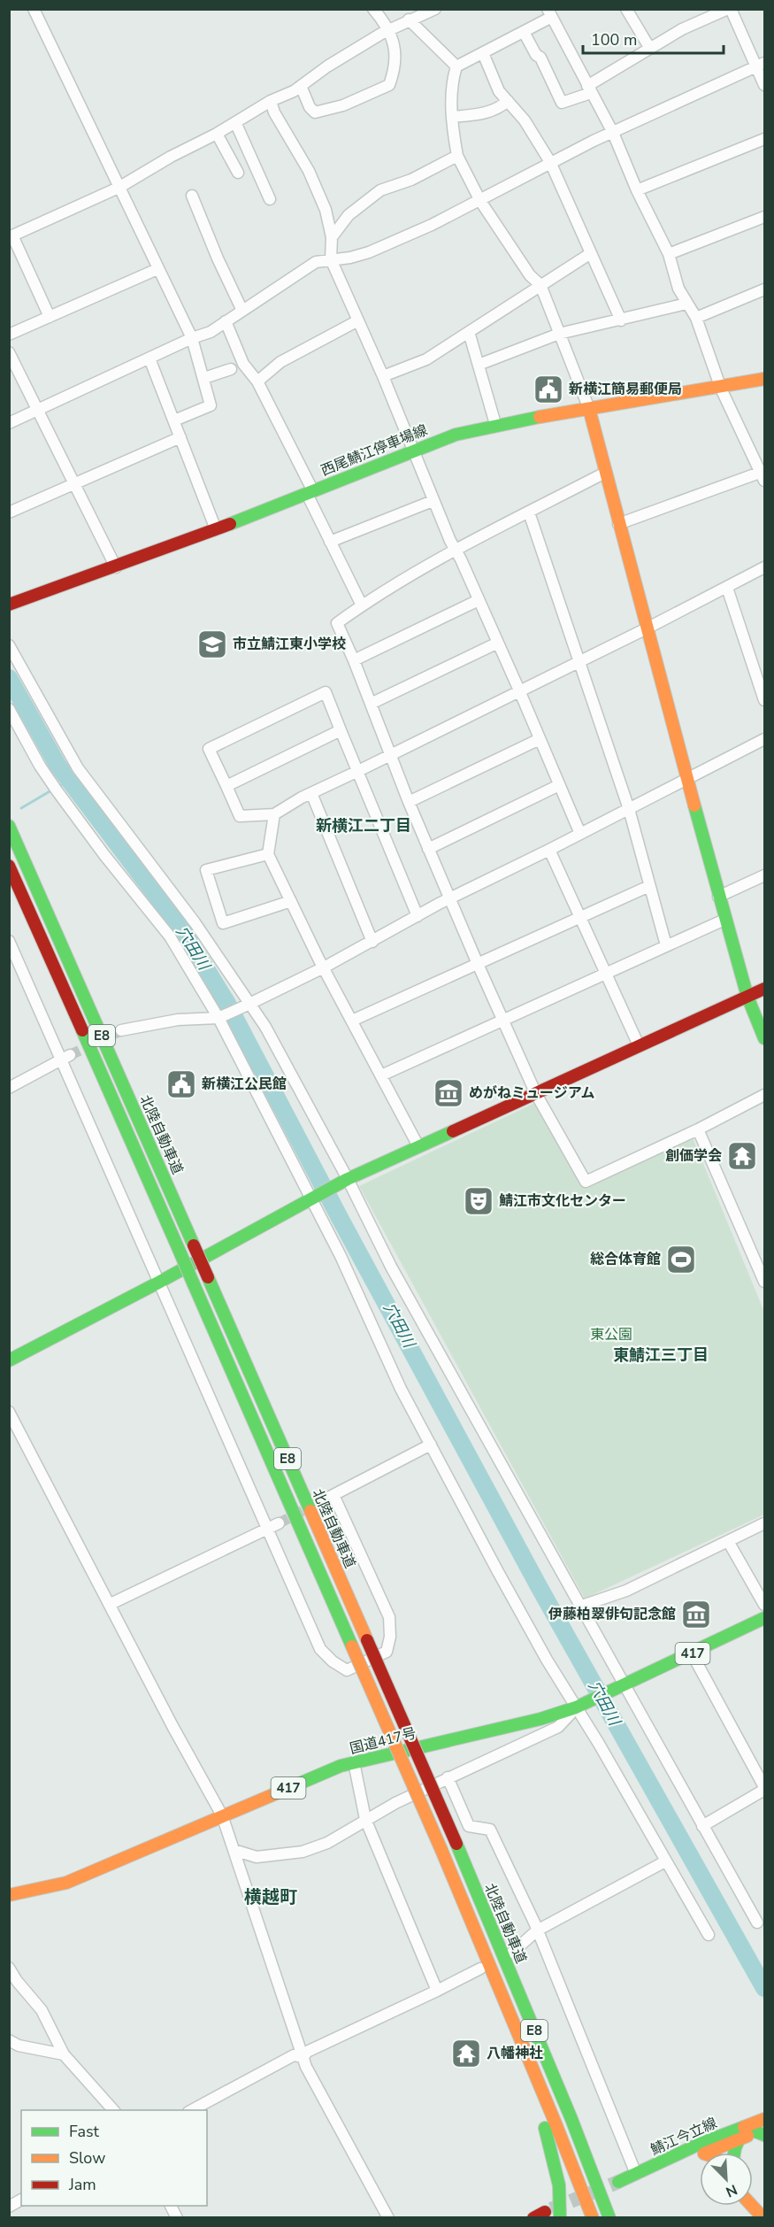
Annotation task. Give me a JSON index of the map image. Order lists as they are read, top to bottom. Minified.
{"streets":{"main road":["西尾鯖江停車場線","E8","北陸自動車道","417","国道417号","鯖江今立線"]},"districts":["新横江二丁目","東鯖江三丁目","横越町"],"water":["穴田川"],"parks":["東公園"],"places":{"public building":["新横江簡易郵便局","新横江公民館"],"school or university":["市立鯖江東小学校"],"museum":["めがねミュージアム","伊藤柏翠俳句記念館"],"temple":["創価学会","八幡神社"],"theatre":["鯖江市文化センター"],"sports":["総合体育館"]},"legend":["Fast","Slow","Jam"],"scale_bar":"100 m","north":"bottom right"}
